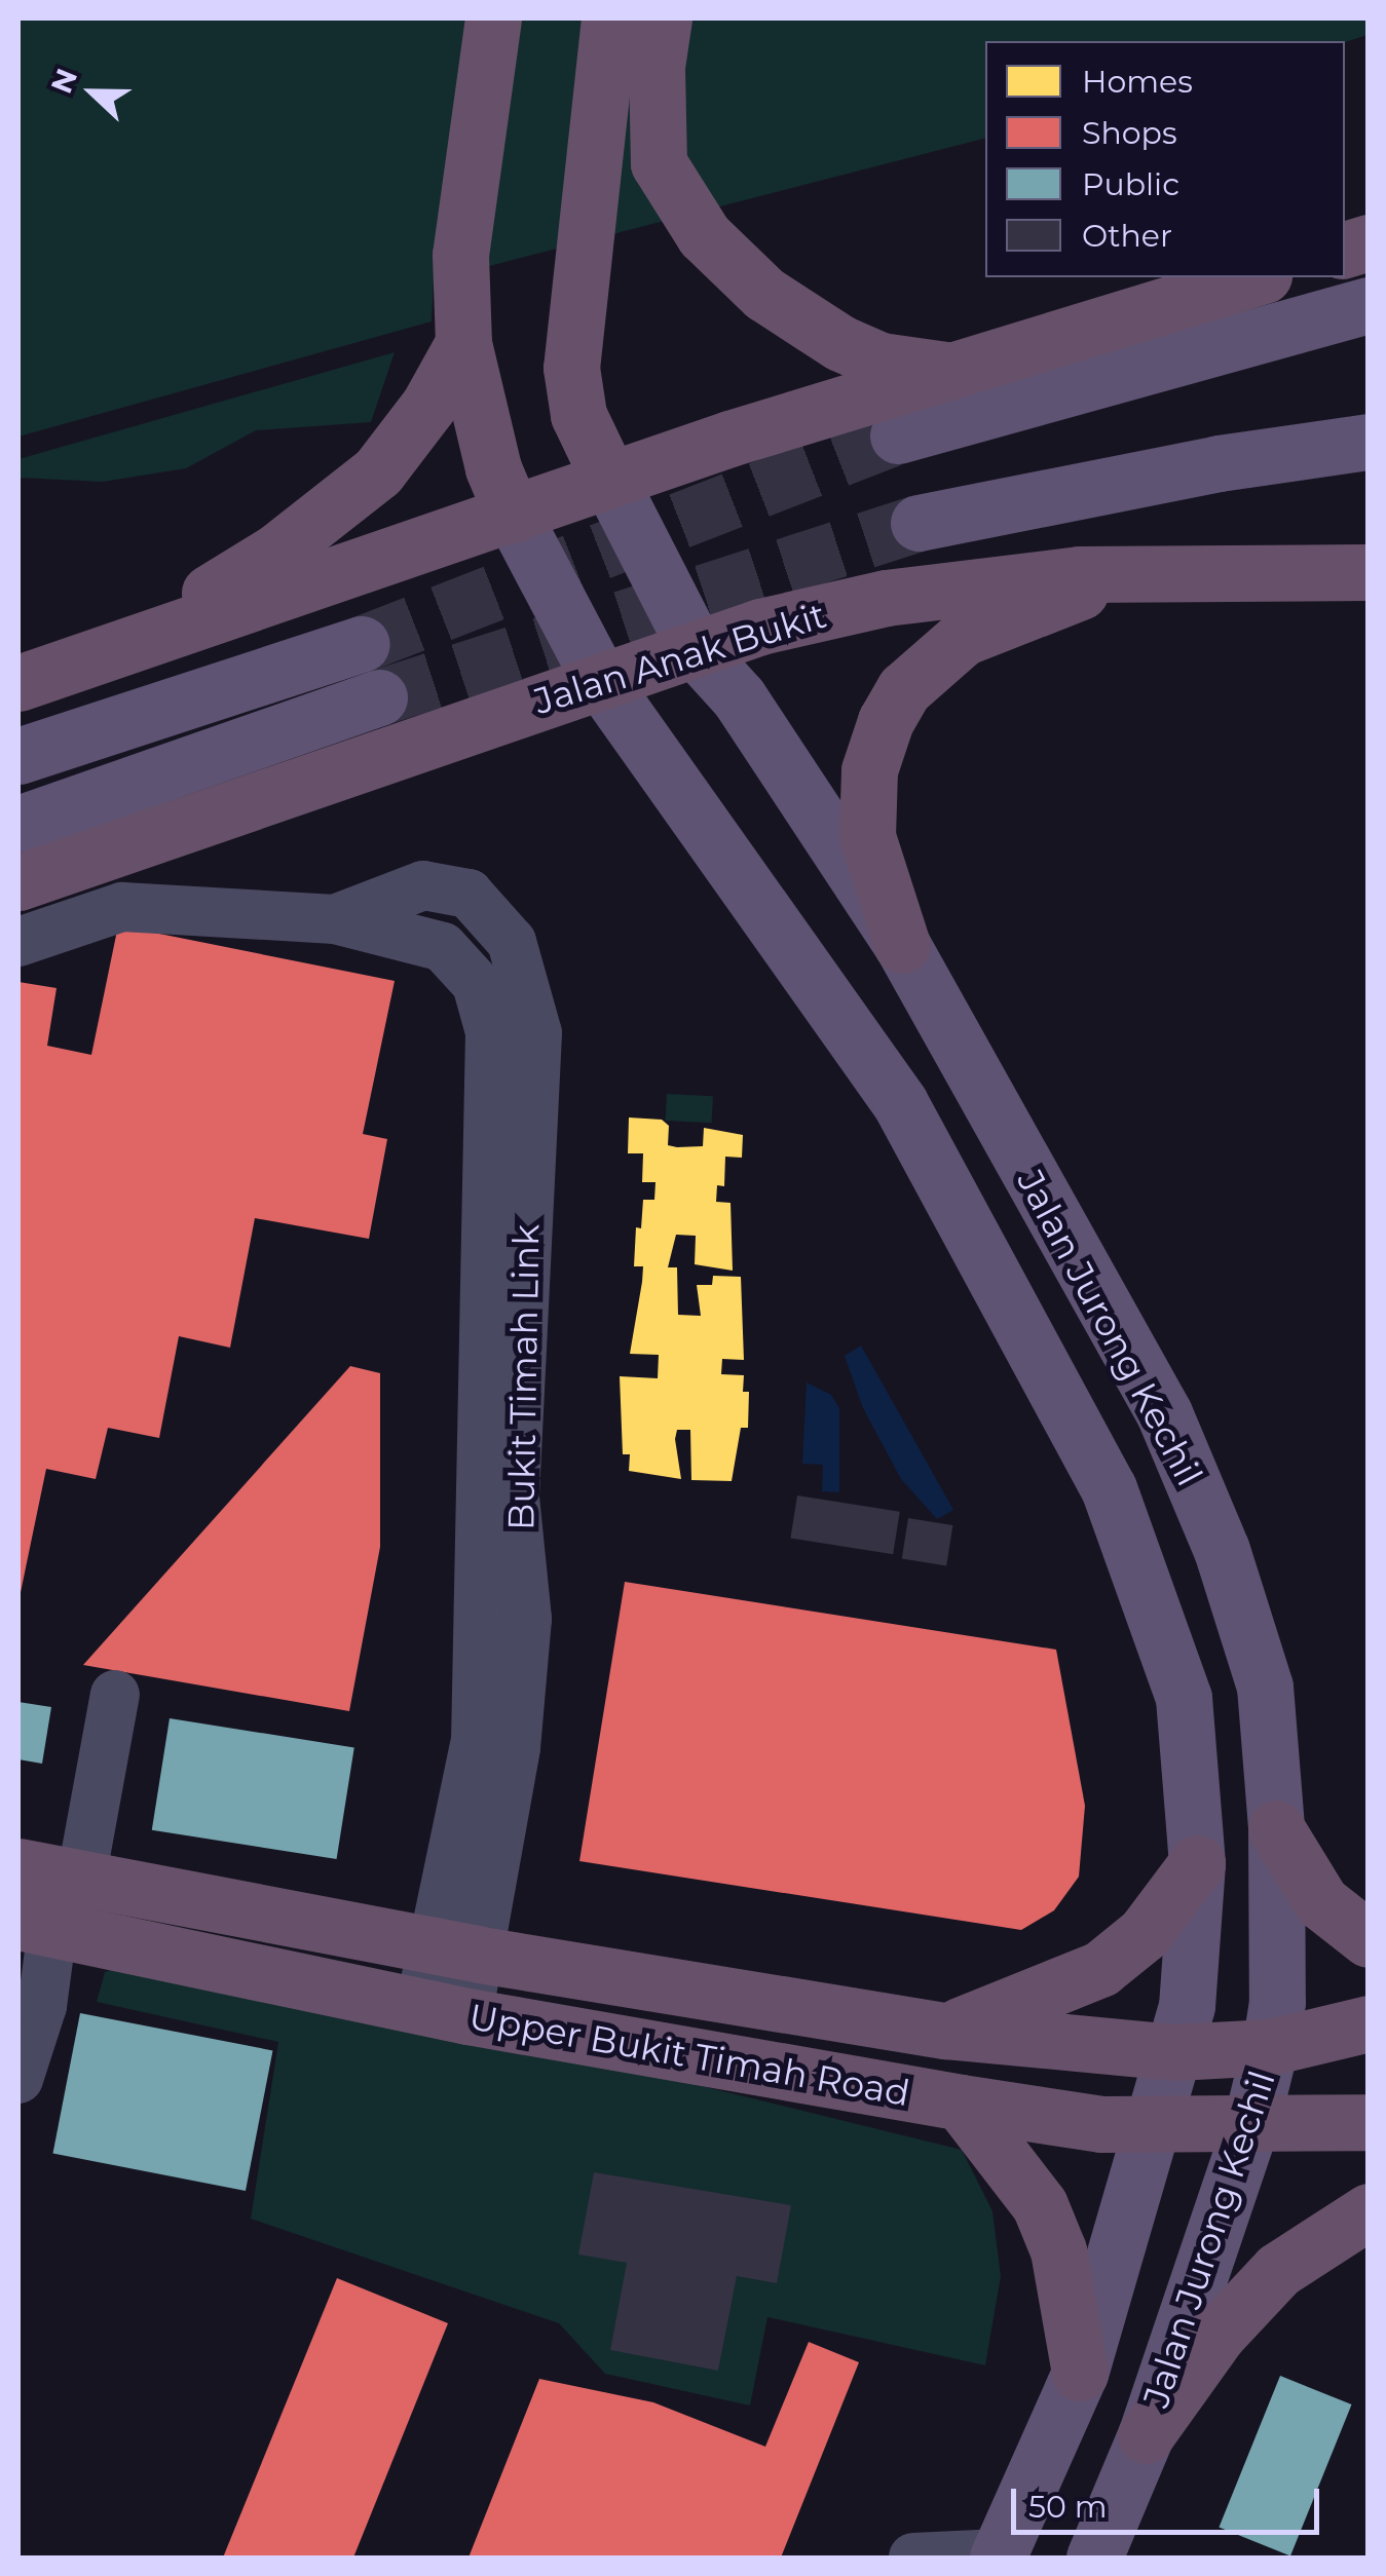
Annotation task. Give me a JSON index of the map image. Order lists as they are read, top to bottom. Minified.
{"streets":{"highway":["Jalan Anak Bukit","Upper Bukit Timah Road"],"main road":["Jalan Jurong Kechil"],"street":["Bukit Timah Link"]},"crossings":[["Jalan Anak Bukit","Jalan Jurong Kechil"],["Jalan Jurong Kechil","Upper Bukit Timah Road"],["Bukit Timah Link","Upper Bukit Timah Road"]],"legend":["Homes","Shops","Public","Other"],"scale_bar":"50 m","north":"left"}
